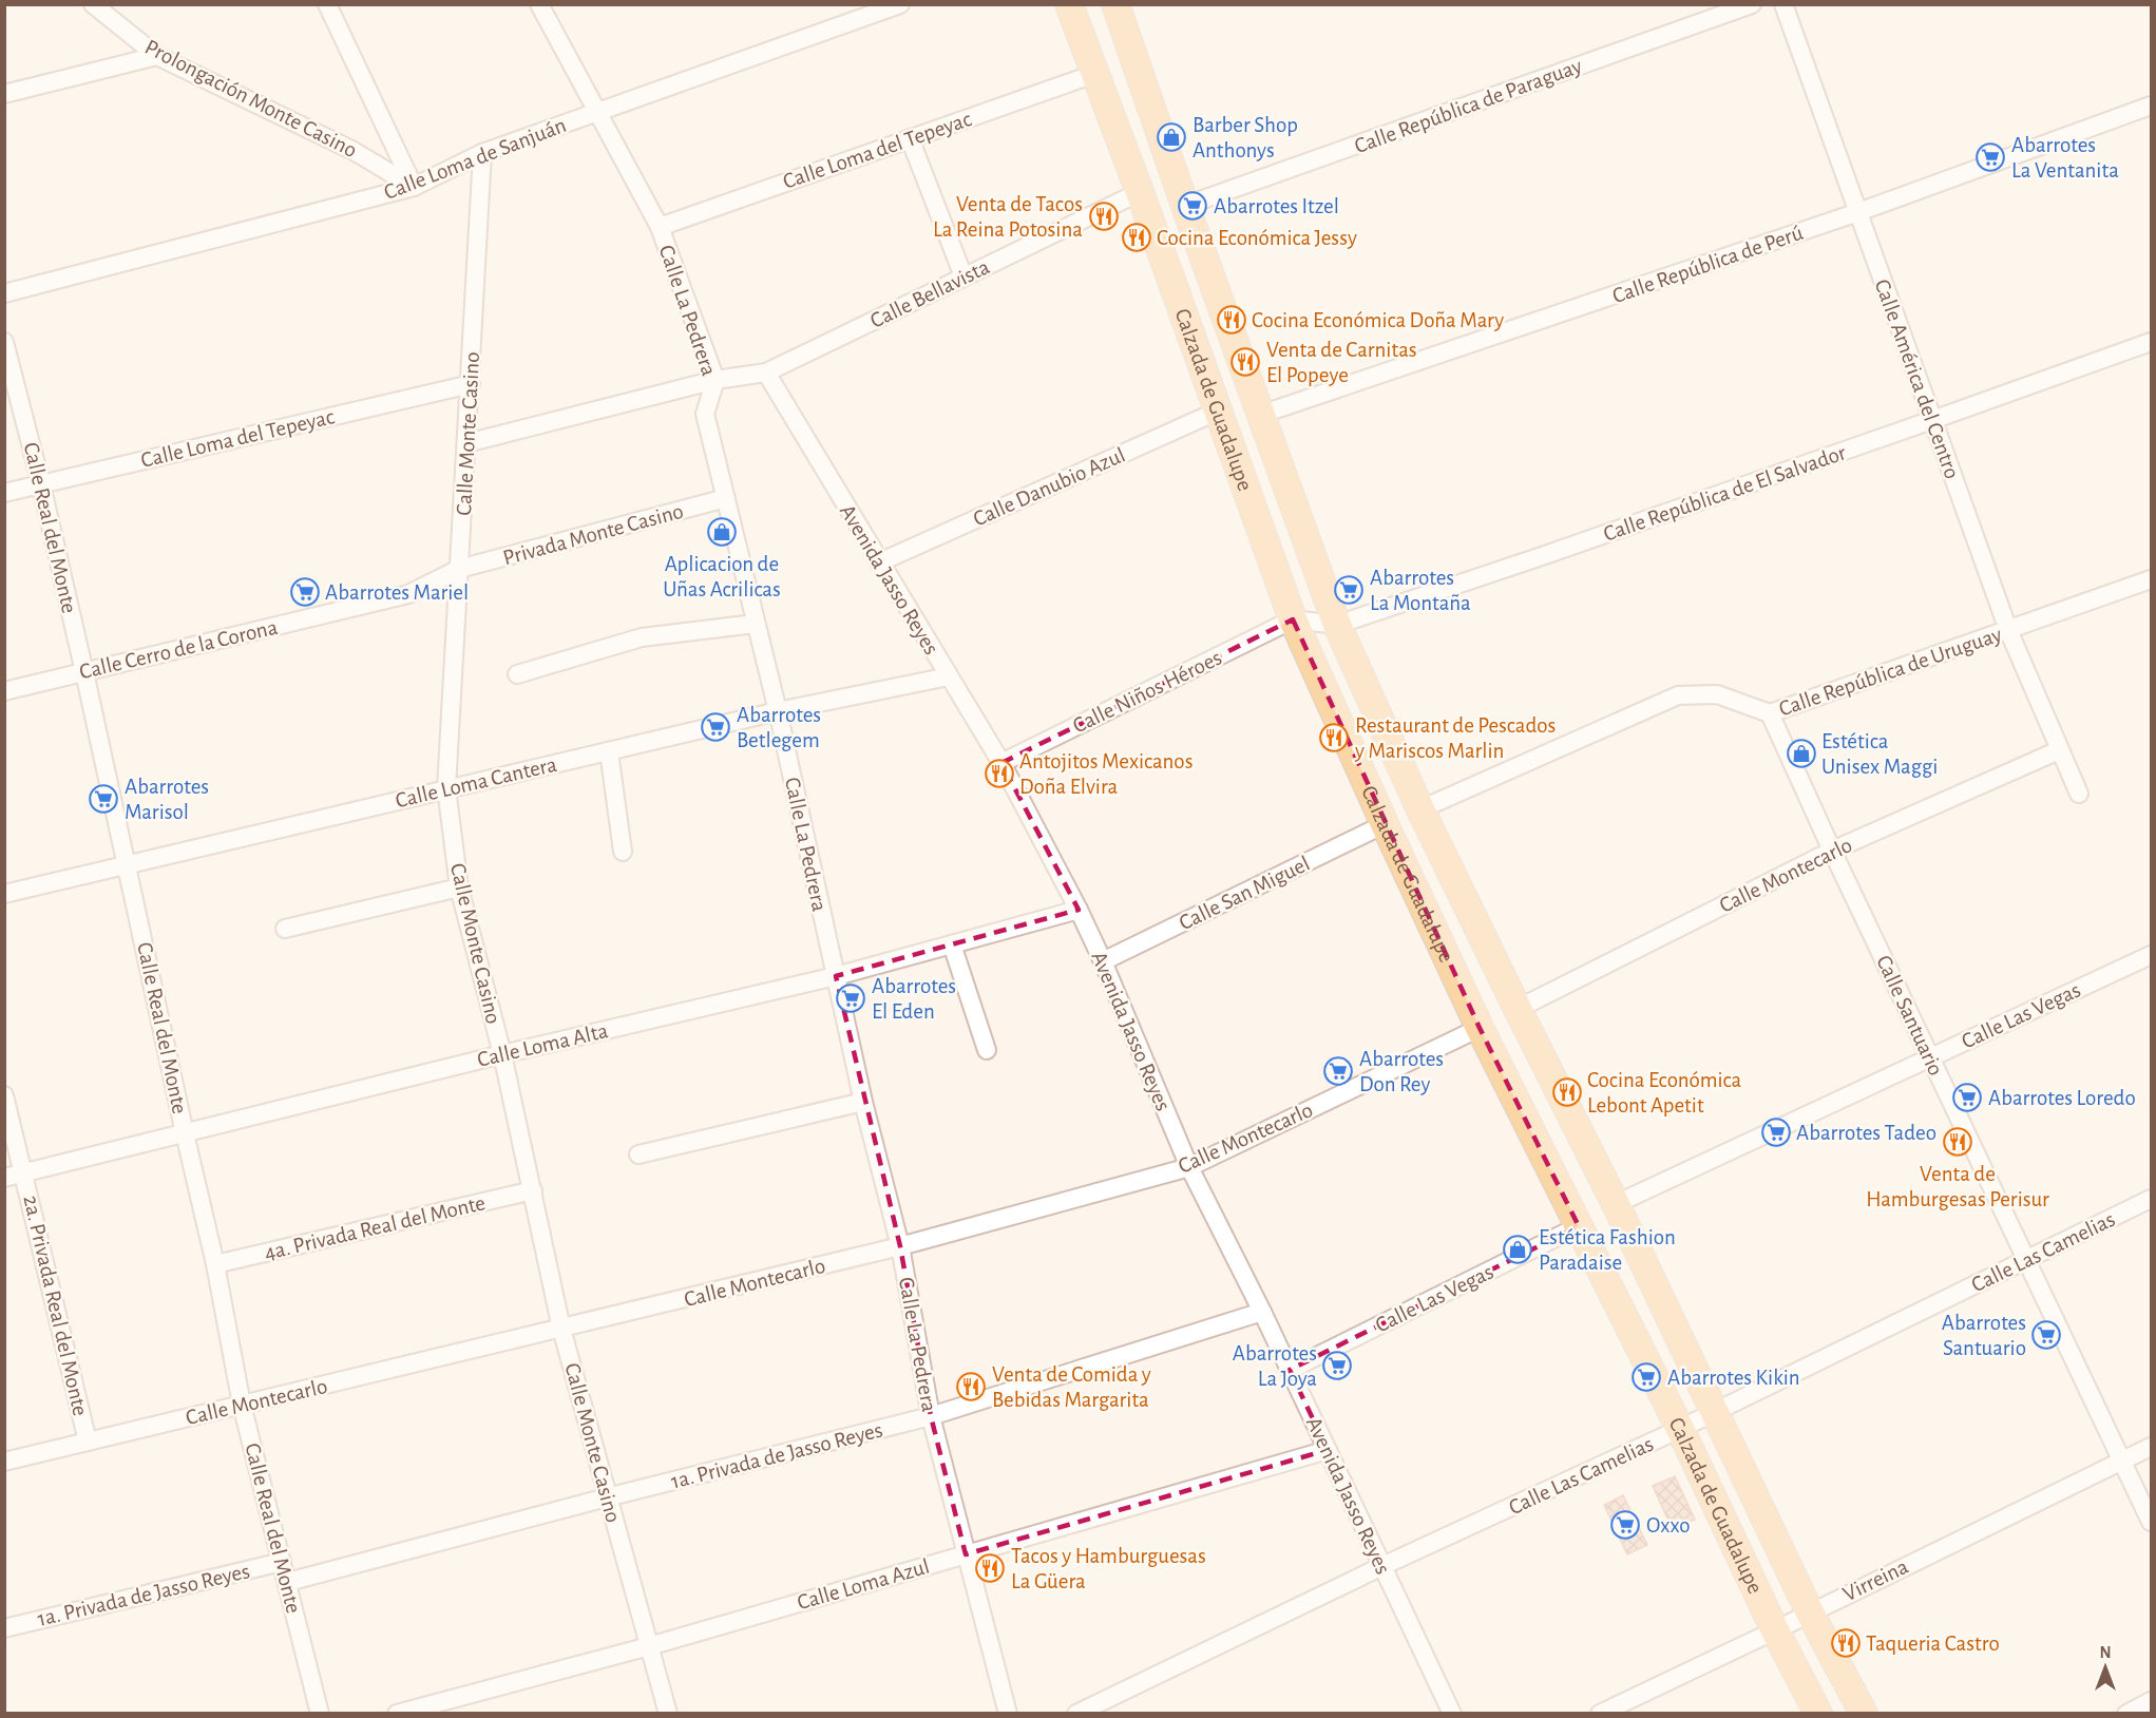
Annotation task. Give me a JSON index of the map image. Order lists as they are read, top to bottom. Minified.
{"streets":{"main road":["Calzada de Guadalupe"],"street":["Prolongación Monte Casino","Calle República de Paraguay","Calle Loma del Tepeyac","Calle Loma de Sanjuán","Calle República de Perú","Calle Bellavista","Calle La Pedrera","Calle América del Centro","Calle Monte Casino","Calle Danubio Azul","Calle República de El Salvador","Calle Real del Monte","Privada Monte Casino","Avenida Jasso Reyes","Calle Cerro de la Corona","Calle República de Uruguay","Calle Niños Héroes","Calle Loma Cantera","Calle Montecarlo","Calle San Miguel","Calle Santuario","Calle Las Vegas","Calle Loma Alta","4a. Privada Real del Monte","Calle Las Camelias","2a. Privada Real del Monte","1a. Privada de Jasso Reyes","Virreina","Calle Loma Azul"]},"crossings":[["Prolongación Monte Casino","Calle Loma de Sanjuán"],["Calle República de Paraguay","Calzada de Guadalupe"],["Calle Loma del Tepeyac","Calle La Pedrera"],["Calle Loma del Tepeyac","Calzada de Guadalupe"],["Calle Loma del Tepeyac","Calle Monte Casino"],["Calle Loma del Tepeyac","Calle Real del Monte"],["Calle Loma de Sanjuán","Calle La Pedrera"],["Calle Loma de Sanjuán","Calle Monte Casino"],["Calle República de Perú","Calle América del Centro"],["Calle República de Perú","Calzada de Guadalupe"],["Calle Bellavista","Calle La Pedrera"],["Calle Bellavista","Calzada de Guadalupe"],["Calle Bellavista","Avenida Jasso Reyes"],["Calle La Pedrera","Privada Monte Casino"],["Calle La Pedrera","Calle Loma Cantera"],["Calle La Pedrera","Calle Montecarlo"],["Calle La Pedrera","Calle Loma Alta"],["Calle La Pedrera","1a. Privada de Jasso Reyes"],["Calle La Pedrera","Calle Loma Azul"],["Calle América del Centro","Calle República de El Salvador"],["Calle América del Centro","Calle República de Uruguay"],["Calle América del Centro","Calle Montecarlo"],["Calzada de Guadalupe","Calle Danubio Azul"],["Calzada de Guadalupe","Calle República de El Salvador"],["Calzada de Guadalupe","Calle República de Uruguay"],["Calzada de Guadalupe","Calle Niños Héroes"],["Calzada de Guadalupe","Calle Montecarlo"],["Calzada de Guadalupe","Calle San Miguel"],["Calzada de Guadalupe","Calle Las Vegas"],["Calzada de Guadalupe","Calle Las Camelias"],["Calzada de Guadalupe","Virreina"],["Calle Monte Casino","Privada Monte Casino"],["Calle Monte Casino","Calle Cerro de la Corona"],["Calle Monte Casino","Calle Loma Cantera"],["Calle Monte Casino","Calle Montecarlo"],["Calle Monte Casino","Calle Loma Alta"],["Calle Monte Casino","4a. Privada Real del Monte"],["Calle Monte Casino","1a. Privada de Jasso Reyes"],["Calle Monte Casino","Calle Loma Azul"],["Calle Danubio Azul","Avenida Jasso Reyes"],["Calle República de El Salvador","Calle Niños Héroes"],["Calle Real del Monte","Calle Cerro de la Corona"],["Calle Real del Monte","Calle Loma Cantera"],["Calle Real del Monte","Calle Montecarlo"],["Calle Real del Monte","Calle Loma Alta"],["Calle Real del Monte","4a. Privada Real del Monte"],["Calle Real del Monte","1a. Privada de Jasso Reyes"],["Privada Monte Casino","Calle Cerro de la Corona"],["Avenida Jasso Reyes","Calle Niños Héroes"],["Avenida Jasso Reyes","Calle Loma Cantera"],["Avenida Jasso Reyes","Calle Montecarlo"],["Avenida Jasso Reyes","Calle San Miguel"],["Avenida Jasso Reyes","Calle Las Vegas"],["Avenida Jasso Reyes","Calle Loma Alta"],["Avenida Jasso Reyes","Calle Las Camelias"],["Avenida Jasso Reyes","1a. Privada de Jasso Reyes"],["Avenida Jasso Reyes","Calle Loma Azul"],["Calle República de Uruguay","Calle Santuario"],["Calle Montecarlo","Calle Santuario"],["Calle Montecarlo","2a. Privada Real del Monte"],["Calle Santuario","Calle Las Vegas"],["Calle Santuario","Calle Las Camelias"],["Calle Santuario","Virreina"],["Calle Loma Alta","2a. Privada Real del Monte"]],"places":{"shop":["Barber Shop Anthonys","Aplicacion de Uñas Acrilicas","Estética Unisex Maggi","Estética Fashion Paradaise"],"supermarket":["Abarrotes La Ventanita","Abarrotes Itzel","Abarrotes La Montaña","Abarrotes Mariel","Abarrotes Betlegem","Abarrotes Marisol","Abarrotes El Eden","Abarrotes Don Rey","Abarrotes Loredo","Abarrotes Tadeo","Abarrotes Santuario","Abarrotes La Joya","Abarrotes Kikin","Oxxo"],"restaurant":["Venta de Tacos La Reina Potosina","Cocina Económica Jessy","Cocina Económica Doña Mary","Venta de Carnitas El Popeye","Restaurant de Pescados y Mariscos Marlin","Antojitos Mexicanos Doña Elvira","Cocina Económica Lebont Apetit","Venta de Hamburgesas Perisur","Venta de Comida y Bebidas Margarita","Tacos y Hamburguesas La Güera","Taqueria Castro"]},"north":"top"}
